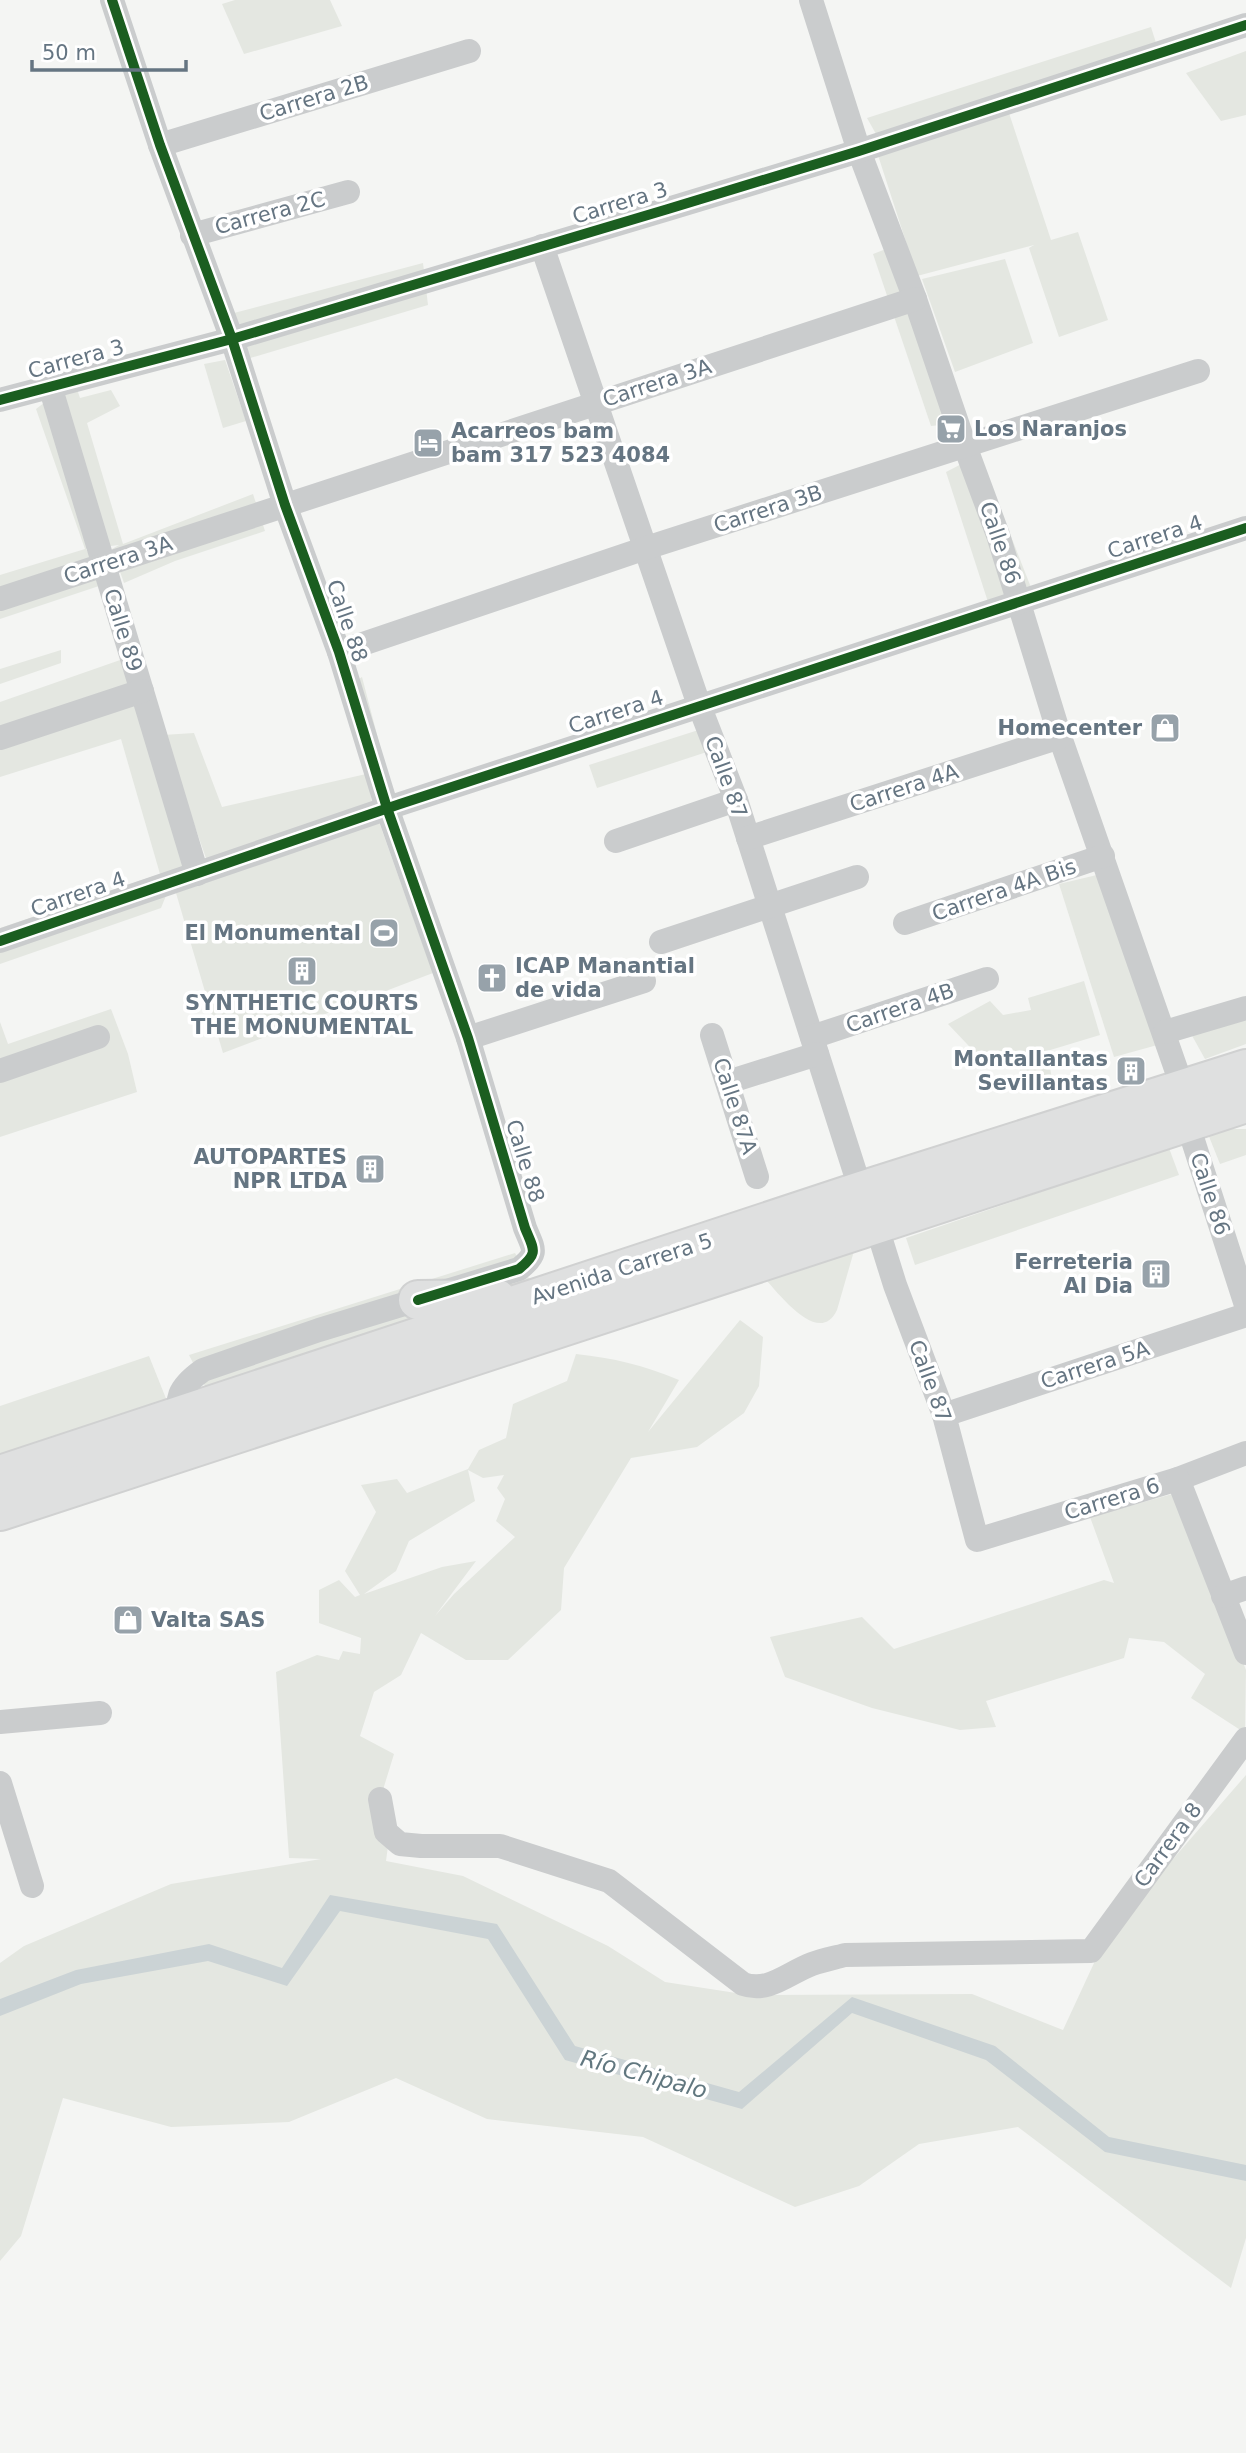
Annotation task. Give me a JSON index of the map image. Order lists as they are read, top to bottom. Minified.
{"streets":{"main road":["Avenida Carrera 5"],"street":["Carrera 2B","Carrera 3","Carrera 2C","Carrera 3A","Carrera 3B","Carrera 4","Calle 86","Calle 88","Calle 89","Calle 87","Carrera 4A","Carrera 4A Bis","Carrera 4B","Calle 87A","Carrera 5A","Carrera 6","Carrera 8"]},"crossings":[["Carrera 2B","Calle 88"],["Carrera 3","Calle 86"],["Carrera 3","Calle 88"],["Carrera 3","Calle 89"],["Carrera 3","Calle 87"],["Carrera 2C","Calle 88"],["Carrera 3A","Calle 86"],["Carrera 3A","Calle 88"],["Carrera 3A","Calle 89"],["Carrera 3A","Calle 87"],["Carrera 3B","Calle 86"],["Carrera 3B","Calle 88"],["Carrera 3B","Calle 87"],["Carrera 4","Calle 86"],["Carrera 4","Calle 88"],["Carrera 4","Calle 89"],["Carrera 4","Calle 87"],["Calle 86","Carrera 4A"],["Calle 86","Carrera 4A Bis"],["Calle 86","Avenida Carrera 5"],["Calle 87","Carrera 4A"],["Calle 87","Carrera 4B"],["Calle 87","Avenida Carrera 5"],["Calle 87","Carrera 5A"],["Calle 87","Carrera 6"],["Carrera 4B","Calle 87A"]],"water":["Río Chipalo"],"places":{"supermarket":["Los Naranjos"],"hotel":["Acarreos bam bam 317 523 4084"],"shop":["Homecenter","Valta SAS"],"sports":["El Monumental"],"building":["SYNTHETIC COURTS THE MONUMENTAL","Montallantas Sevillantas","AUTOPARTES NPR LTDA","Ferreteria Al Dia"],"church":["ICAP Manantial de vida"]},"scale_bar":"50 m"}
